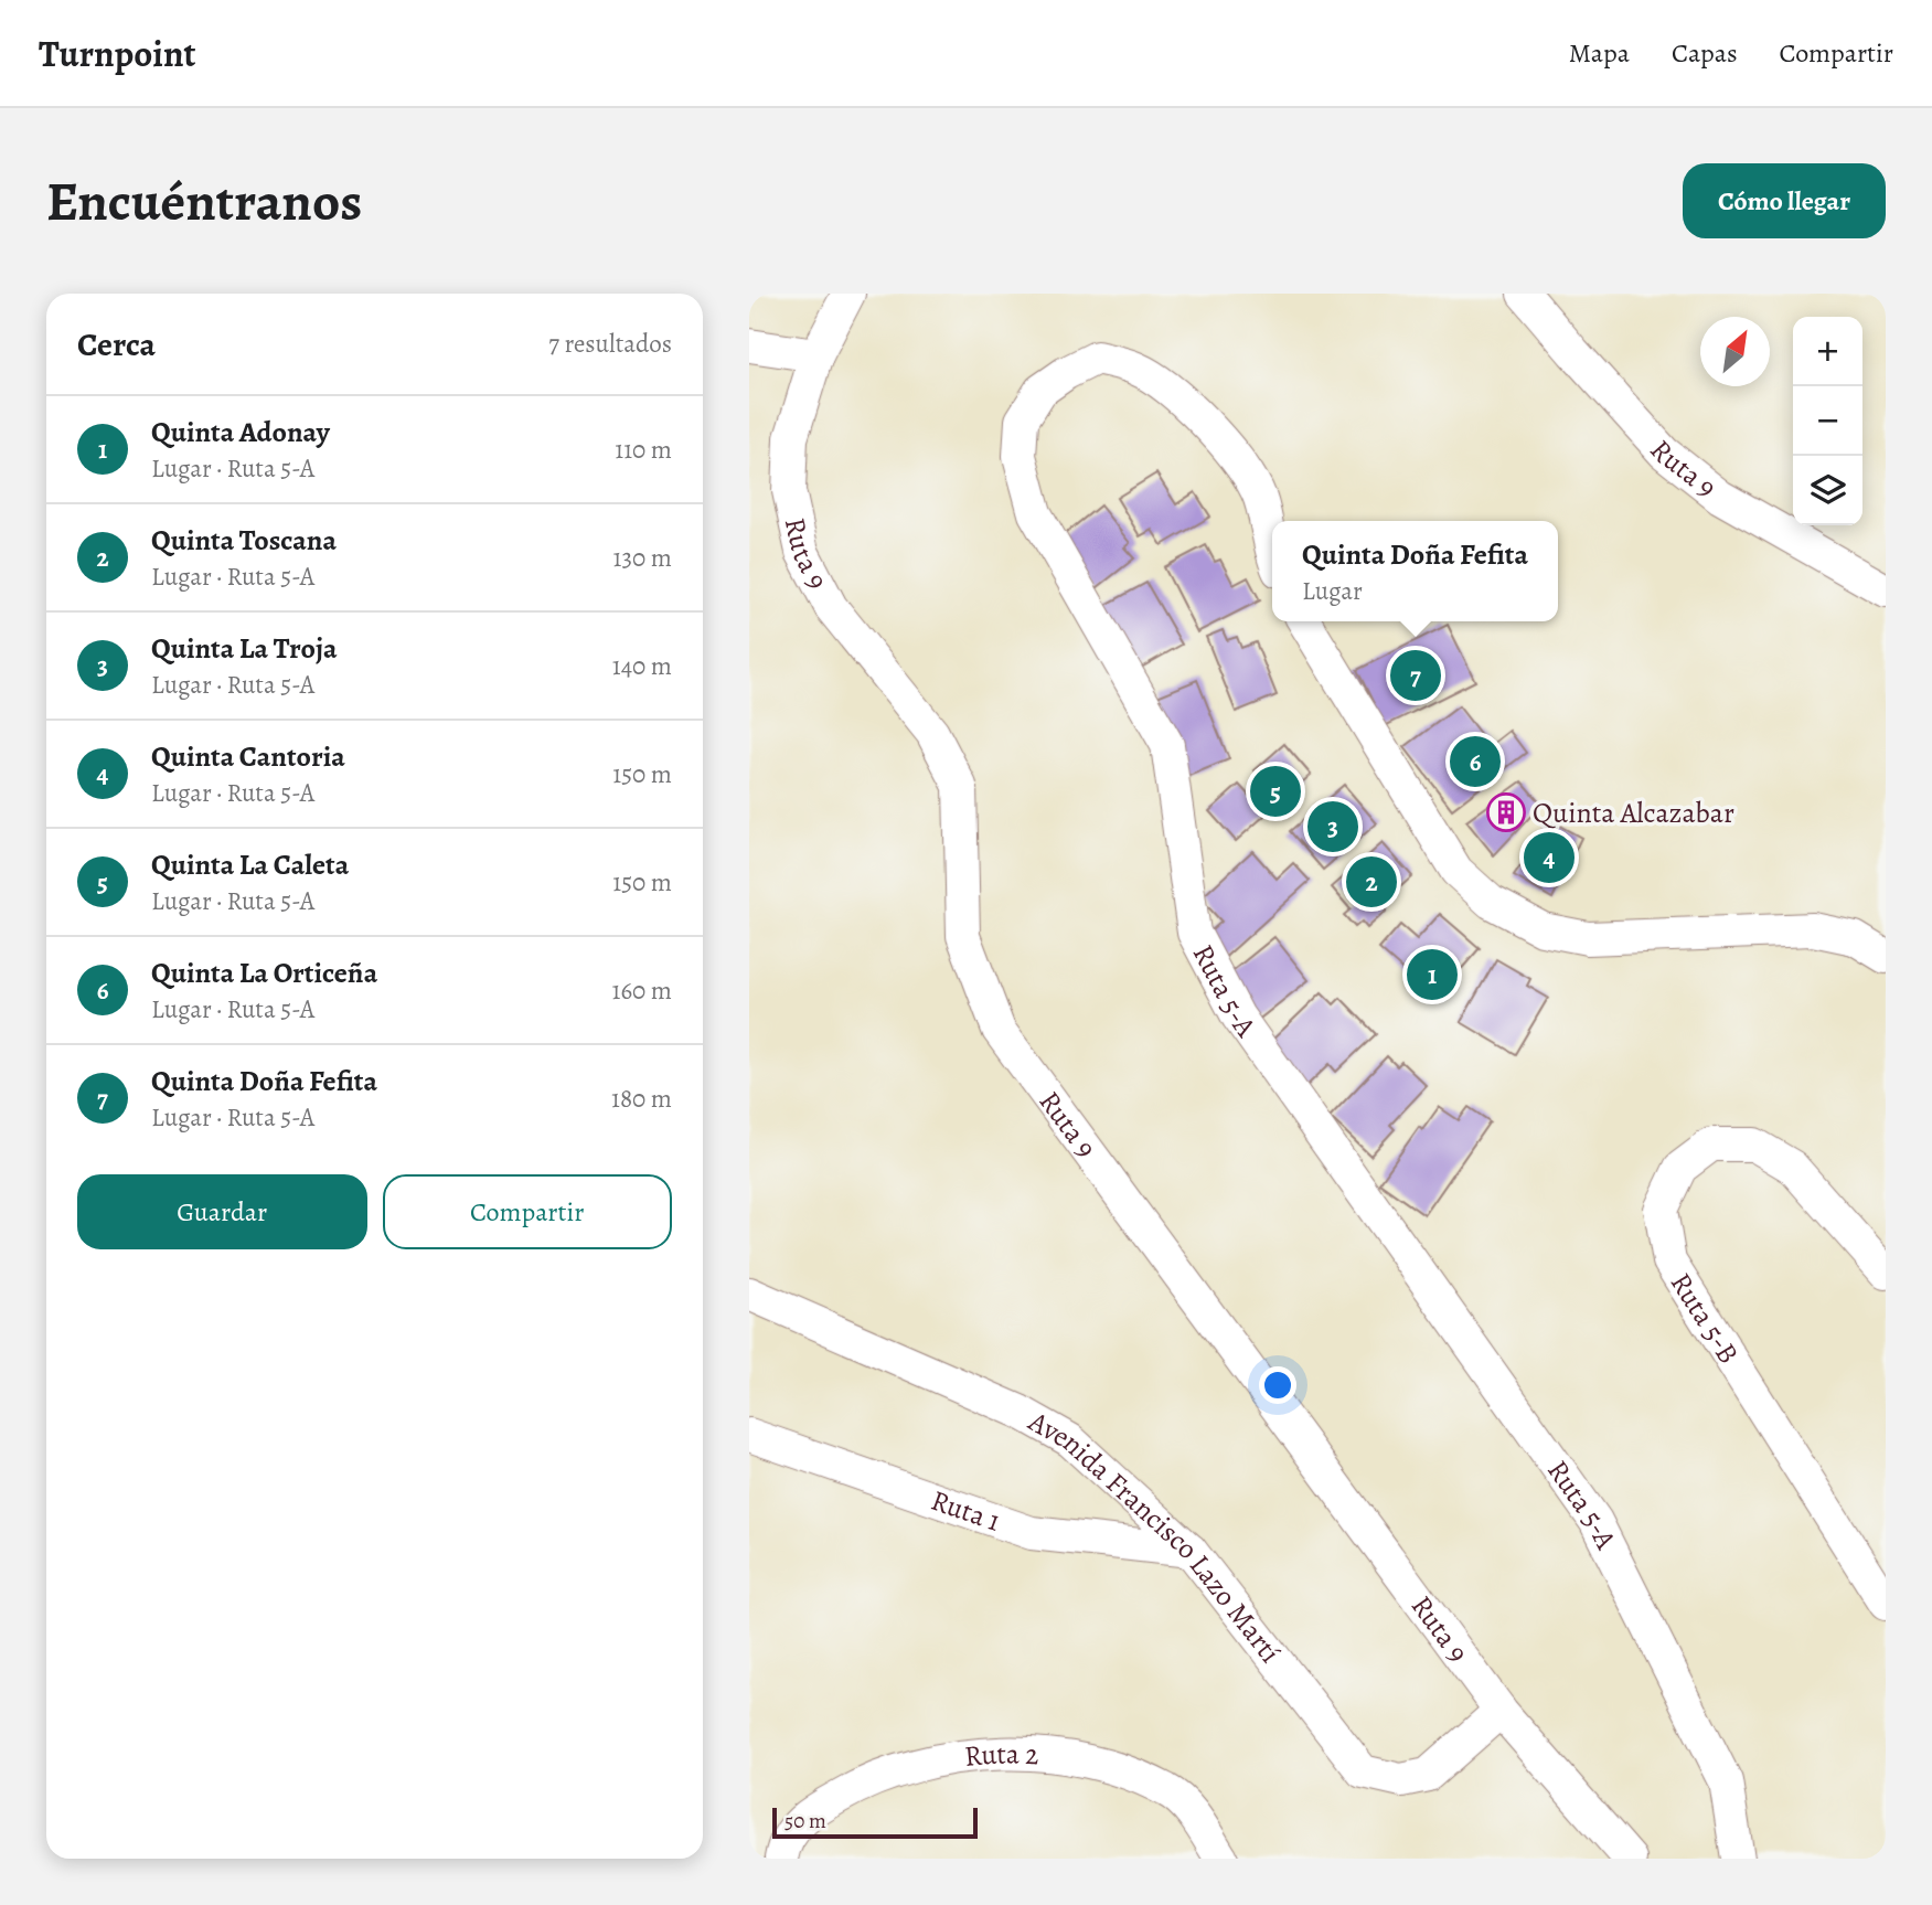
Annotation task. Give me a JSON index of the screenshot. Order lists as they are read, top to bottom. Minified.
{"streets":{"street":["Ruta 9","Ruta 5-A","Ruta 5-B","Ruta 1","Avenida Francisco Lazo Martí","Ruta 2"]},"crossings":[["Ruta 9","Avenida Francisco Lazo Martí"],["Ruta 1","Avenida Francisco Lazo Martí"]],"places":{"building":["Quinta Alcazabar"]},"scale_bar":"50 m","north":"top right","page":{"header":"Turnpoint","nav":["Mapa","Capas","Compartir"],"buttons":["Cómo llegar",["Guardar","Compartir"]],"title":"Encuéntranos","heading":["Cerca","7 resultados"],"map_buttons":["+","−"],"list":[{"mark":"1","name":"Quinta Adonay","note":"Lugar · Ruta 5-A","value":"110 m"},{"mark":"2","name":"Quinta Toscana","note":"Lugar · Ruta 5-A","value":"130 m"},{"mark":"3","name":"Quinta La Troja","note":"Lugar · Ruta 5-A","value":"140 m"},{"mark":"4","name":"Quinta Cantoria","note":"Lugar · Ruta 5-A","value":"150 m"},{"mark":"5","name":"Quinta La Caleta","note":"Lugar · Ruta 5-A","value":"150 m"},{"mark":"6","name":"Quinta La Orticeña","note":"Lugar · Ruta 5-A","value":"160 m"},{"mark":"7","name":"Quinta Doña Fefita","note":"Lugar · Ruta 5-A","value":"180 m"}],"popup":["Quinta Doña Fefita","Lugar"],"pins":["7","6","5","3","4","2","1"],"scale":"50 m"}}
